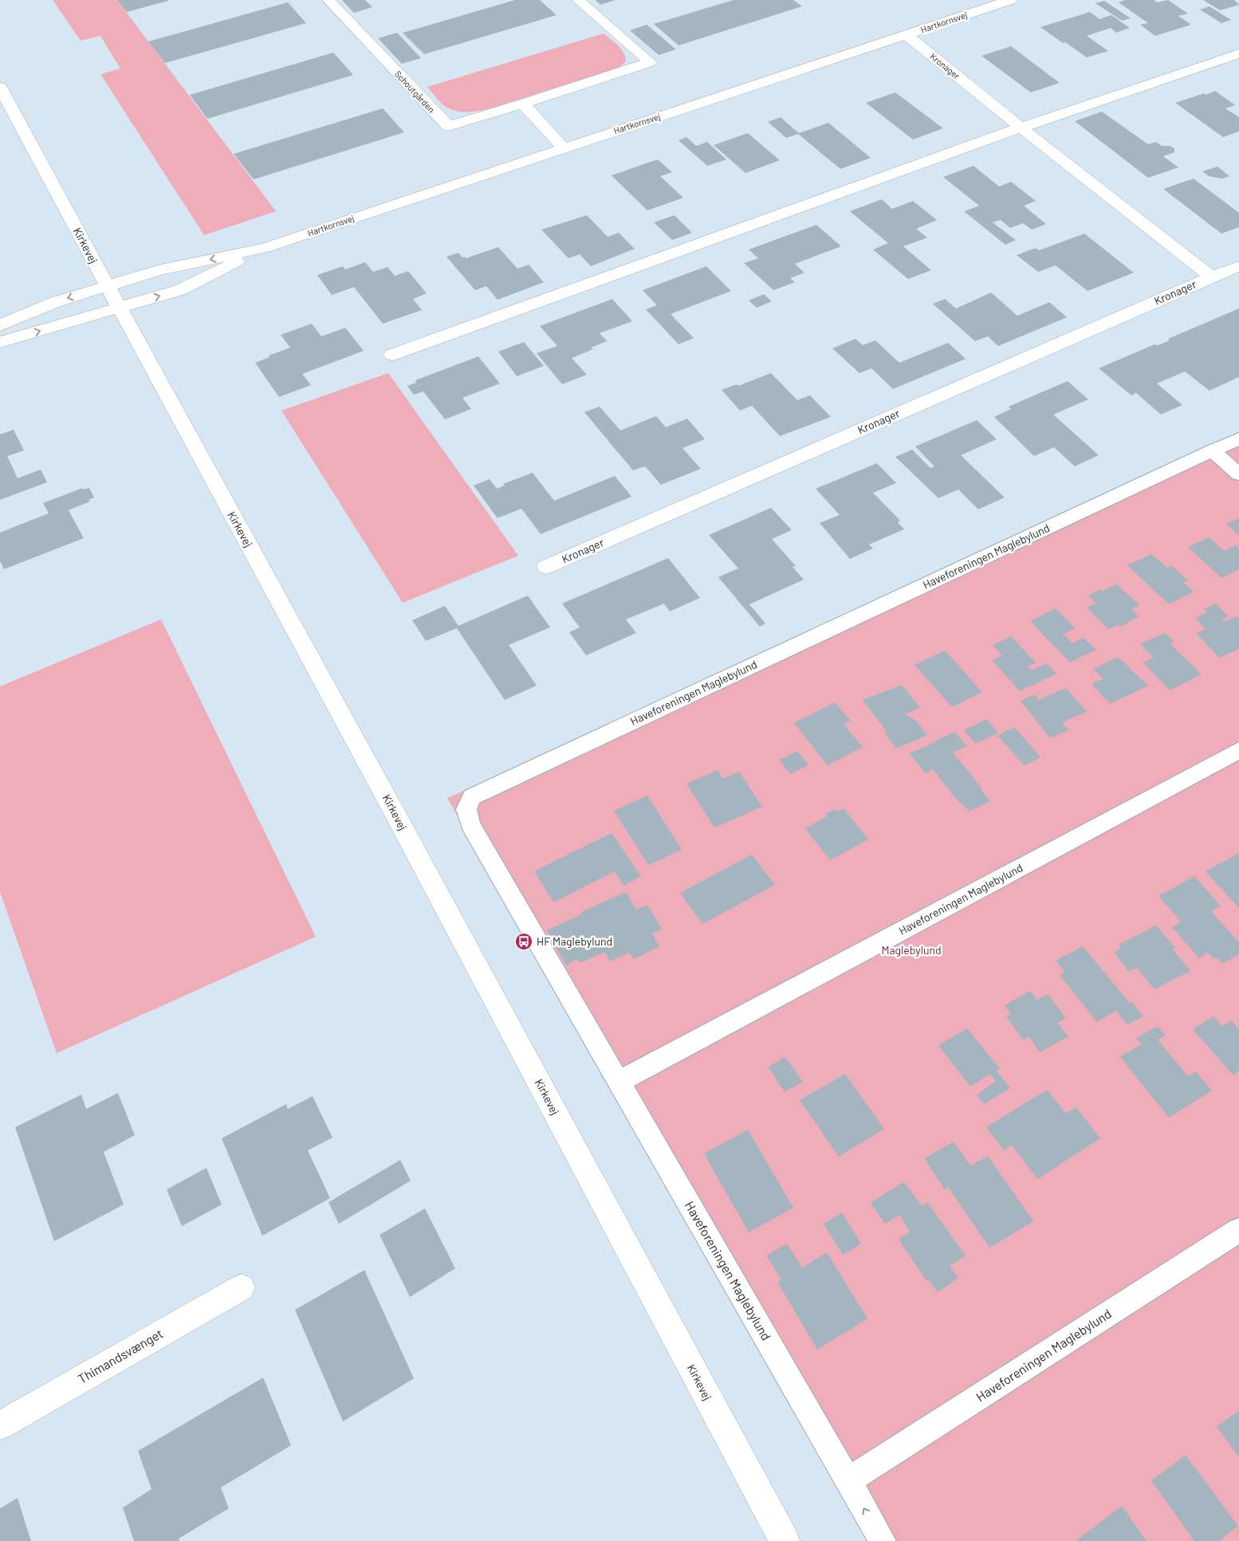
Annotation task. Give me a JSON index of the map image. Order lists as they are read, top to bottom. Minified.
{"streets":{"street":["Hartkornsvej","Kronager","Schoutgården","Kirkevej","Thimandsvænget"],"lane":["Haveforeningen Maglebylund"]},"crossings":[["Hartkornsvej","Kronager"],["Hartkornsvej","Kirkevej"]],"parks":["Maglebylund"],"places":{"bus stop":["HF Maglebylund"]}}
